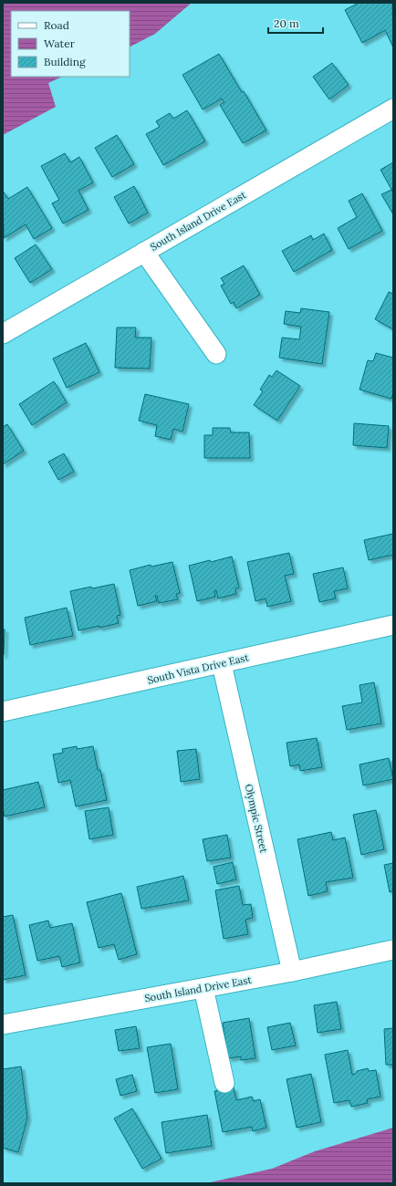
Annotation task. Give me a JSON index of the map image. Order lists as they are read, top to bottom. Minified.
{"streets":{"street":["South Island Drive East","South Vista Drive East","Olympic Street"]},"crossings":[["South Island Drive East","Olympic Street"],["South Vista Drive East","Olympic Street"]],"legend":["Road","Water","Building"],"scale_bar":"20 m"}
